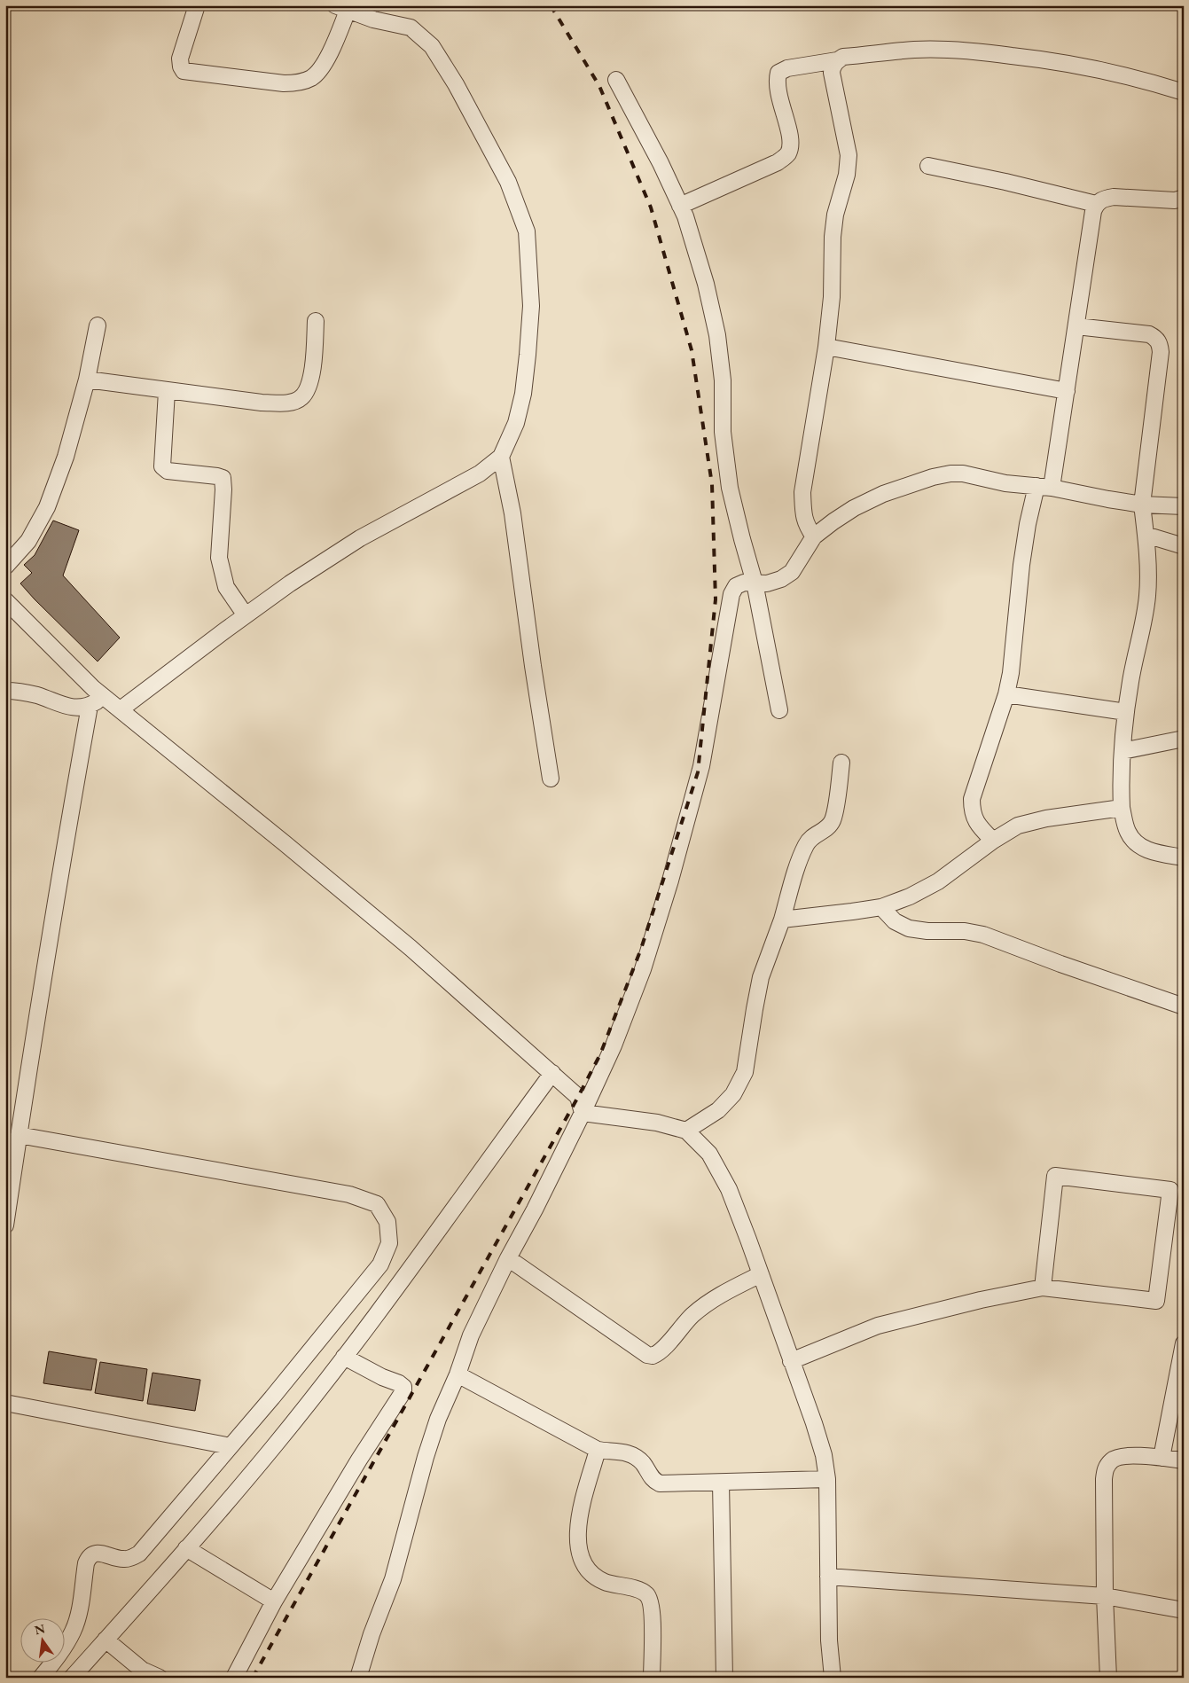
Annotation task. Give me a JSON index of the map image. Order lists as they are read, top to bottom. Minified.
{"north":"top"}
